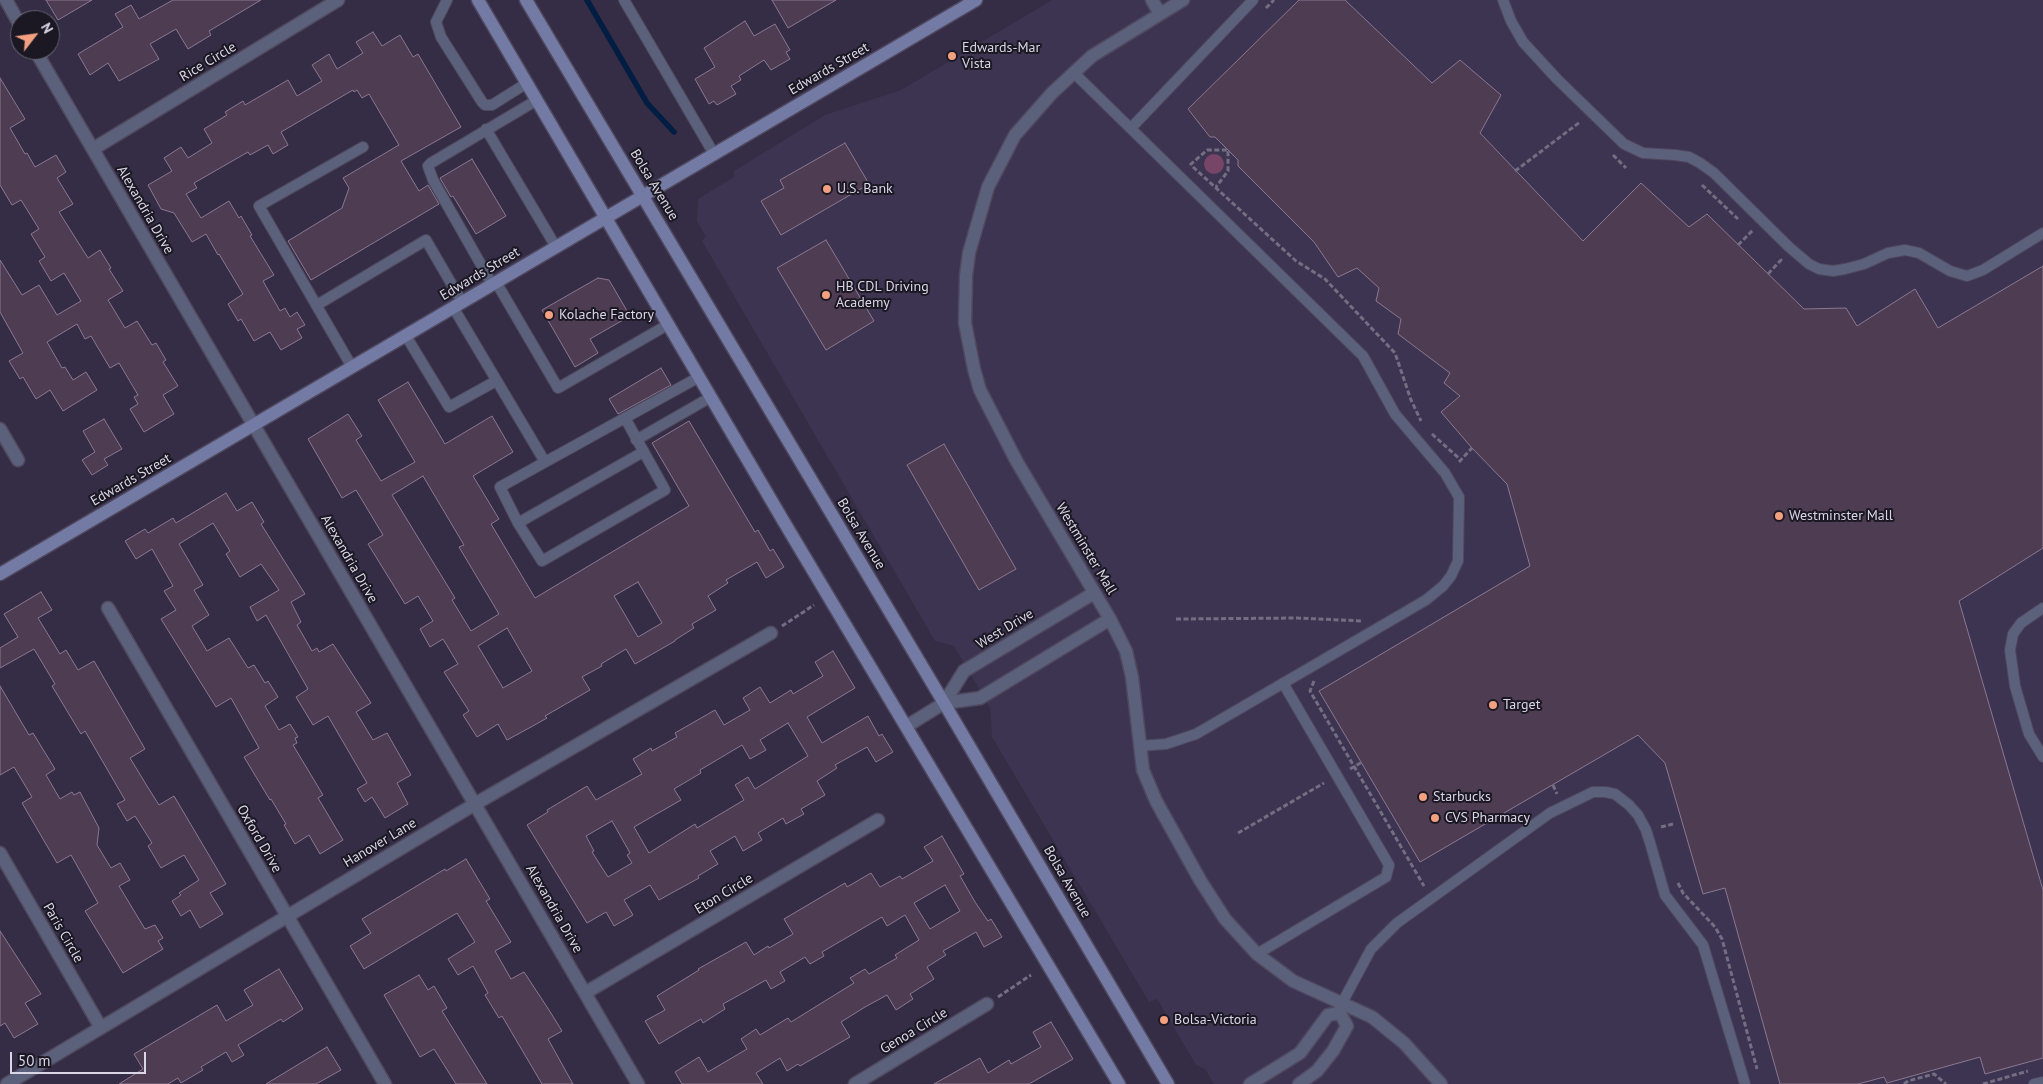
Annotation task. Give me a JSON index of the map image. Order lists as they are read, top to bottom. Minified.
{"streets":{"main road":["Edwards Street","Bolsa Avenue"],"street":["Rice Circle","Alexandria Drive","Westminster Mall","West Drive","Oxford Drive","Hanover Lane","Eton Circle","Paris Circle","Genoa Circle"]},"crossings":[["Rice Circle","Alexandria Drive"],["Edwards Street","Bolsa Avenue"],["Edwards Street","Alexandria Drive"],["Bolsa Avenue","West Drive"],["Alexandria Drive","Hanover Lane"],["Alexandria Drive","Eton Circle"],["Westminster Mall","West Drive"],["Oxford Drive","Hanover Lane"],["Hanover Lane","Paris Circle"]],"places":["Edwards-Mar Vista","U.S. Bank","HB CDL Driving Academy","Kolache Factory","Westminster Mall","Target","Starbucks","CVS Pharmacy","Bolsa-Victoria"],"scale_bar":"50 m","north":"top right"}
